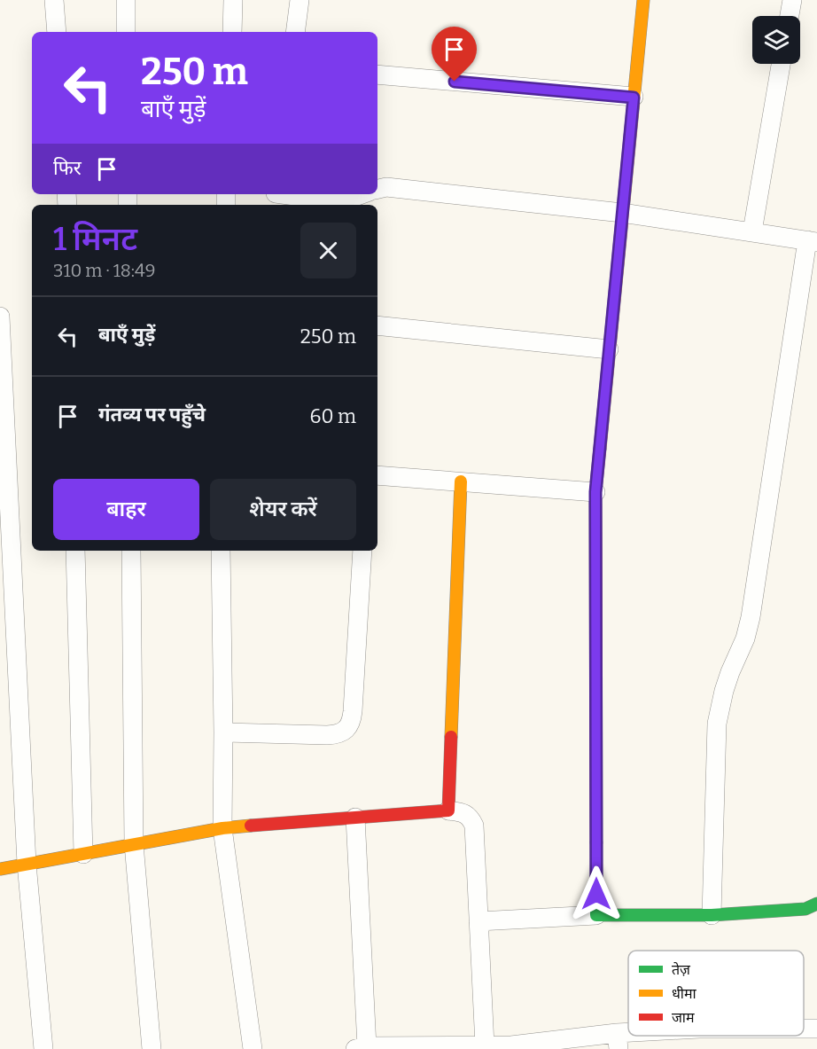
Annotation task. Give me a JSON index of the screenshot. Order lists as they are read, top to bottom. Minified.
{"legend":["तेज़","धीमा","जाम"],"page":{"turn":["250 m","बाएँ मुड़ें"],"then":"फिर","heading":["1 मिनट","310 m · 18:49"],"list":[{"name":"बाएँ मुड़ें","value":"250 m"},{"name":"गंतव्य पर पहुँचे","value":"60 m"}],"buttons":["बाहर","शेयर करें"]}}
